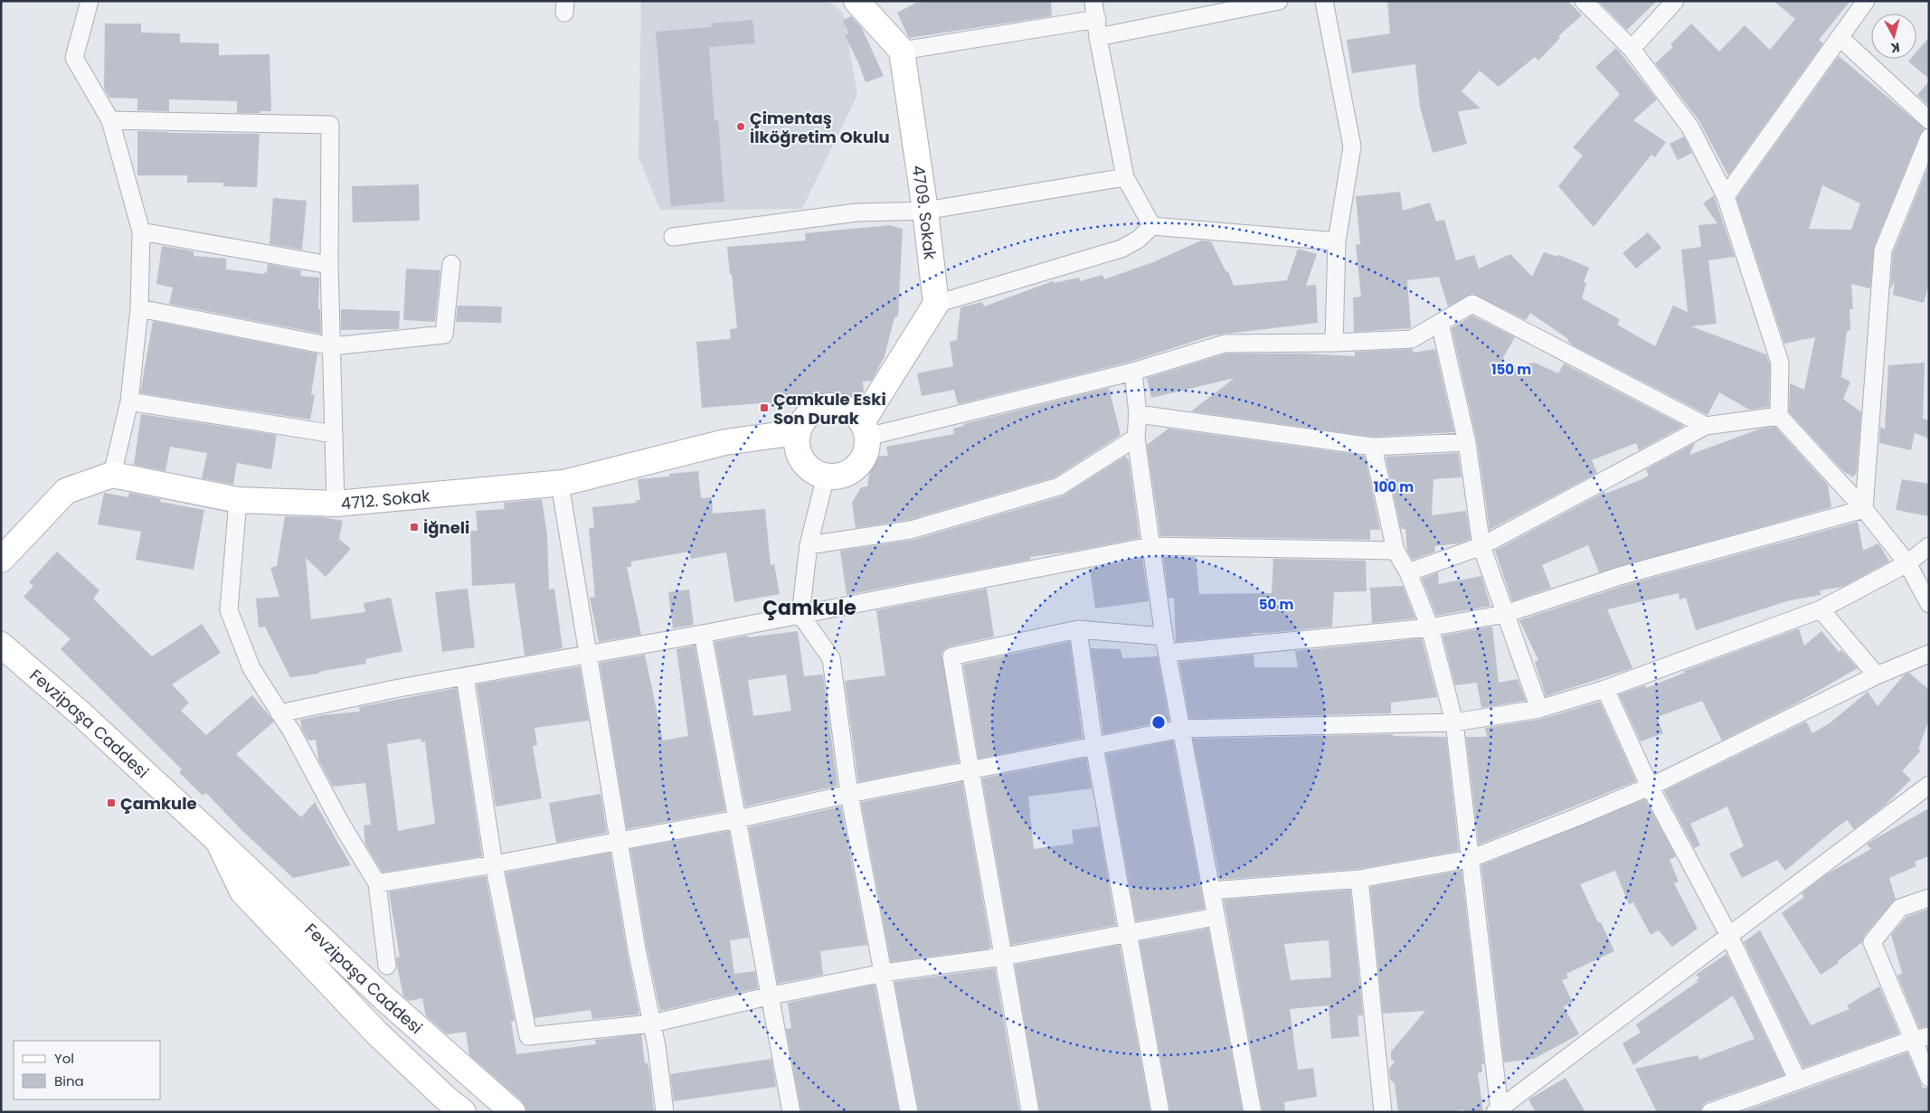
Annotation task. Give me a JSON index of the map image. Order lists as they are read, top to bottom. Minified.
{"streets":{"street":["4709. Sokak","4712. Sokak","Fevzipaşa Caddesi"]},"districts":["Çamkule"],"places":{"other":["Çimentaş İlköğretim Okulu"],"transit":["Çamkule Eski Son Durak","İğneli","Çamkule"]},"legend":["Yol","Bina"],"north":"bottom","rings":["150 m","100 m","50 m"]}
